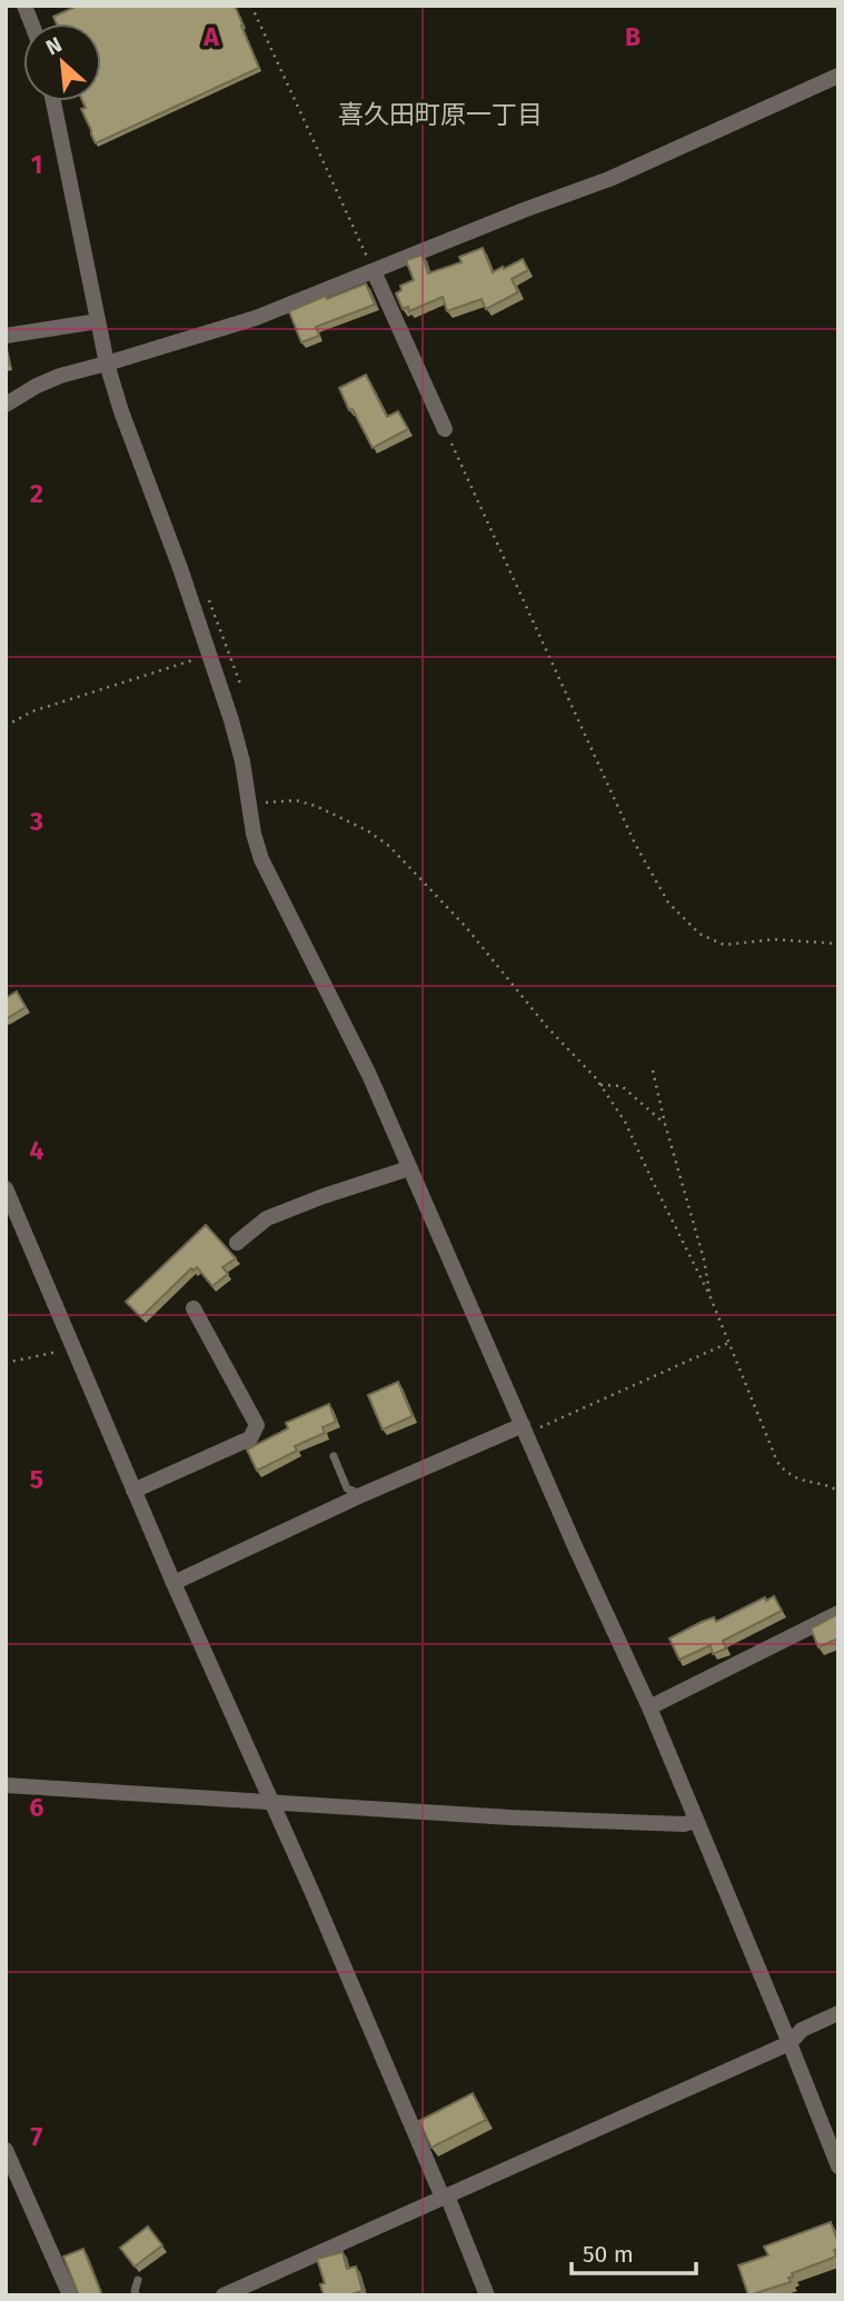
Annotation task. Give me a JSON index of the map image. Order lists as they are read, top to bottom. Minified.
{"districts":["喜久田町原一丁目"],"scale_bar":"50 m","north":"top left","grid":{"columns":["A","B"],"rows":["1","2","3","4","5","6","7"]}}
